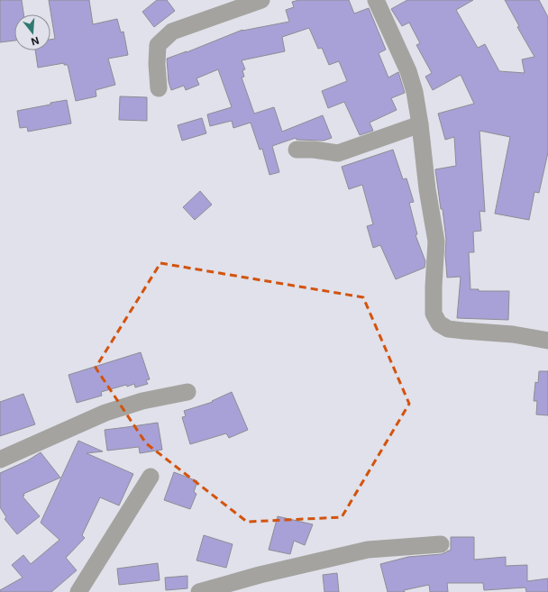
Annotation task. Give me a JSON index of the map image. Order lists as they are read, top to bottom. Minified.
{"north":"bottom"}
